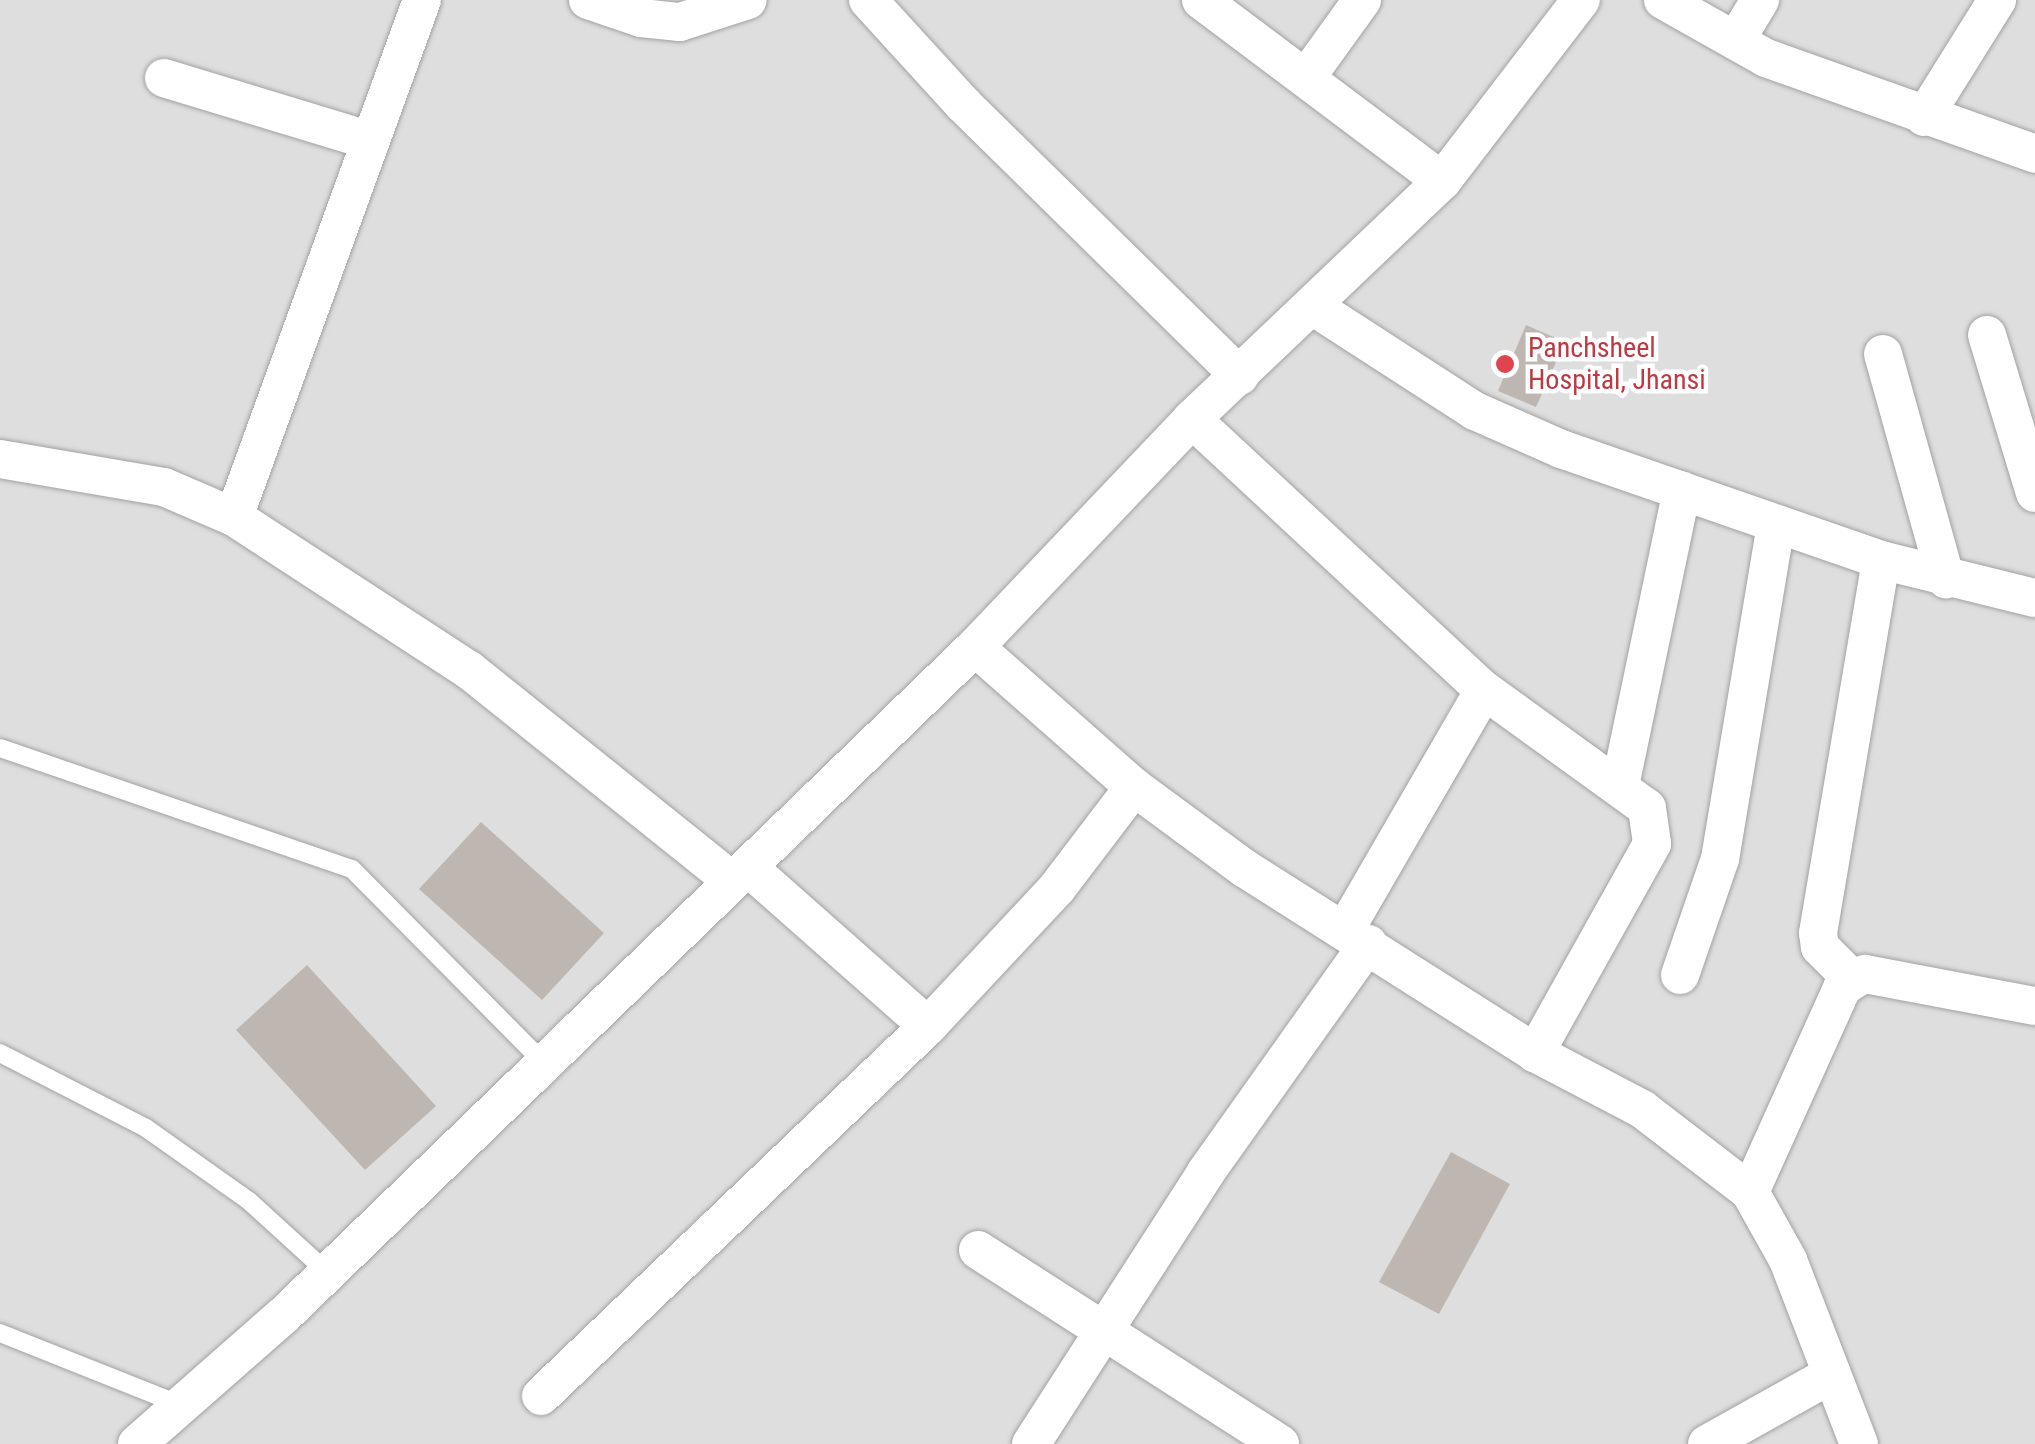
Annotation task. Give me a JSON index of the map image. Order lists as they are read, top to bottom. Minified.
{"places":["Panchsheel Hospital, Jhansi"]}
